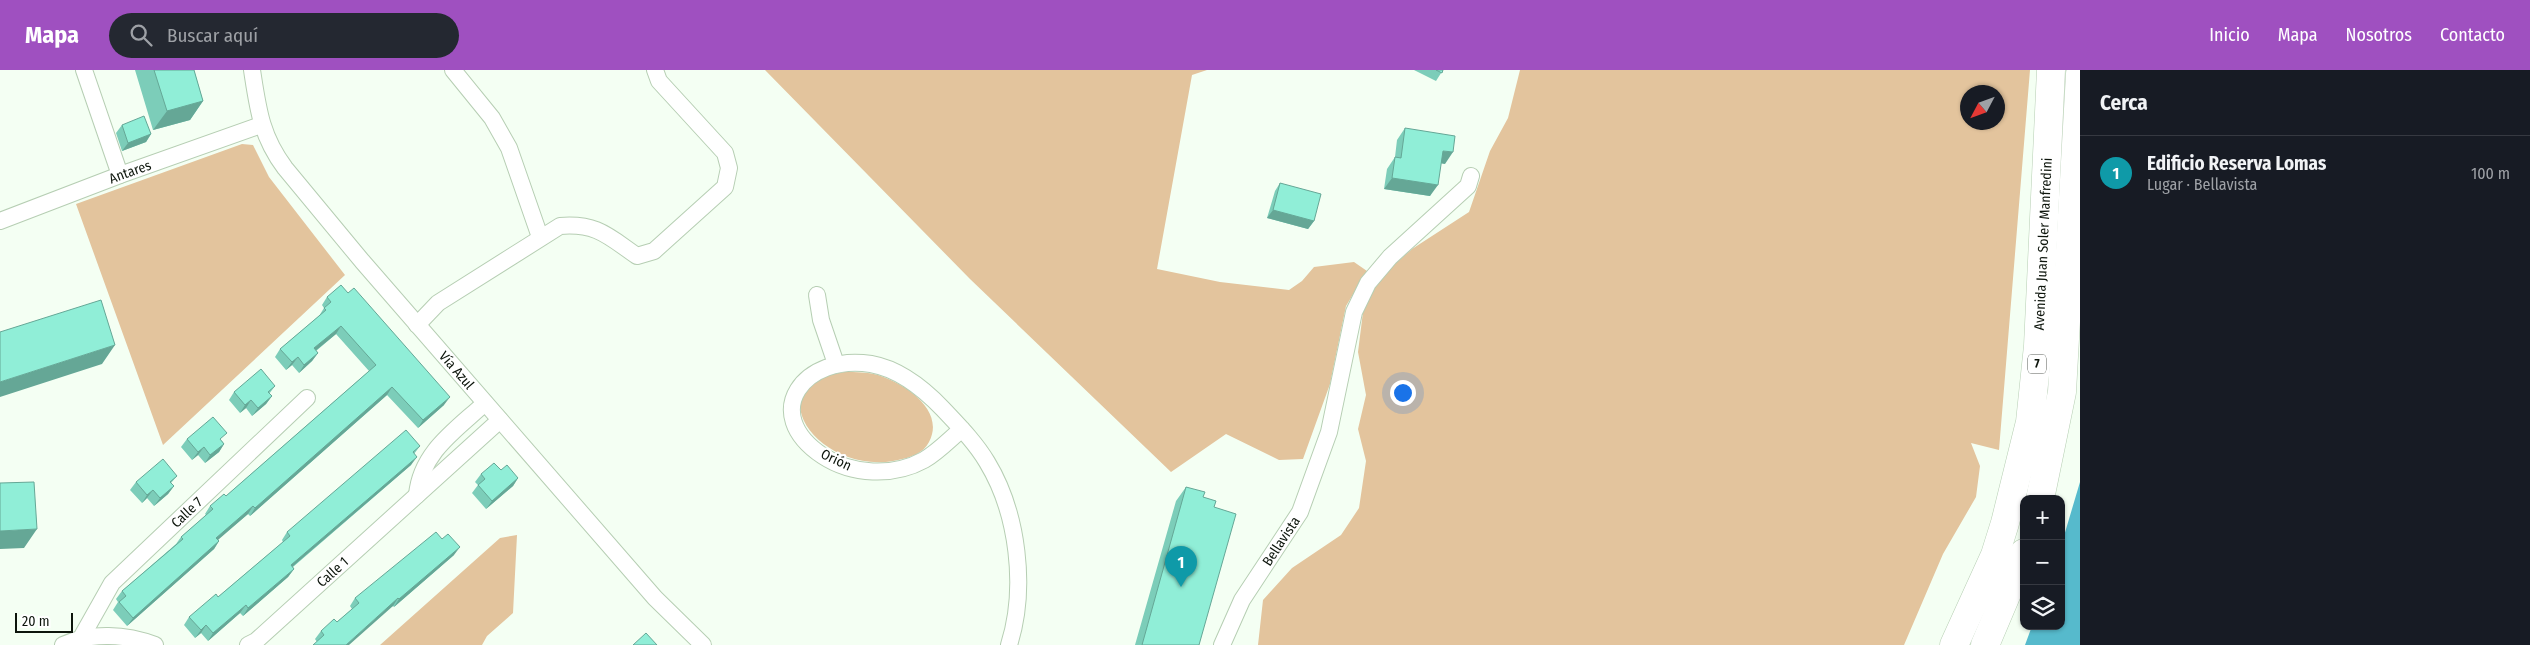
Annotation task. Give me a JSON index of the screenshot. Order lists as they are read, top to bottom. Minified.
{"streets":{"highway":["Avenida Juan Soler Manfredini","7"],"street":["Antares","Vía Azul","Orión","Calle 7","Bellavista","Calle 1"]},"crossings":[["Antares","Vía Azul"],["Vía Azul","Calle 1"]],"scale_bar":"20 m","north":"bottom left","page":{"header":"Mapa","search":"Buscar aquí","nav":["Inicio","Mapa","Nosotros","Contacto"],"heading":"Cerca","list":[{"mark":"1","name":"Edificio Reserva Lomas","note":"Lugar · Bellavista","value":"100 m"}],"map_buttons":["+","−"],"pins":"1","scale":"20 m"}}
